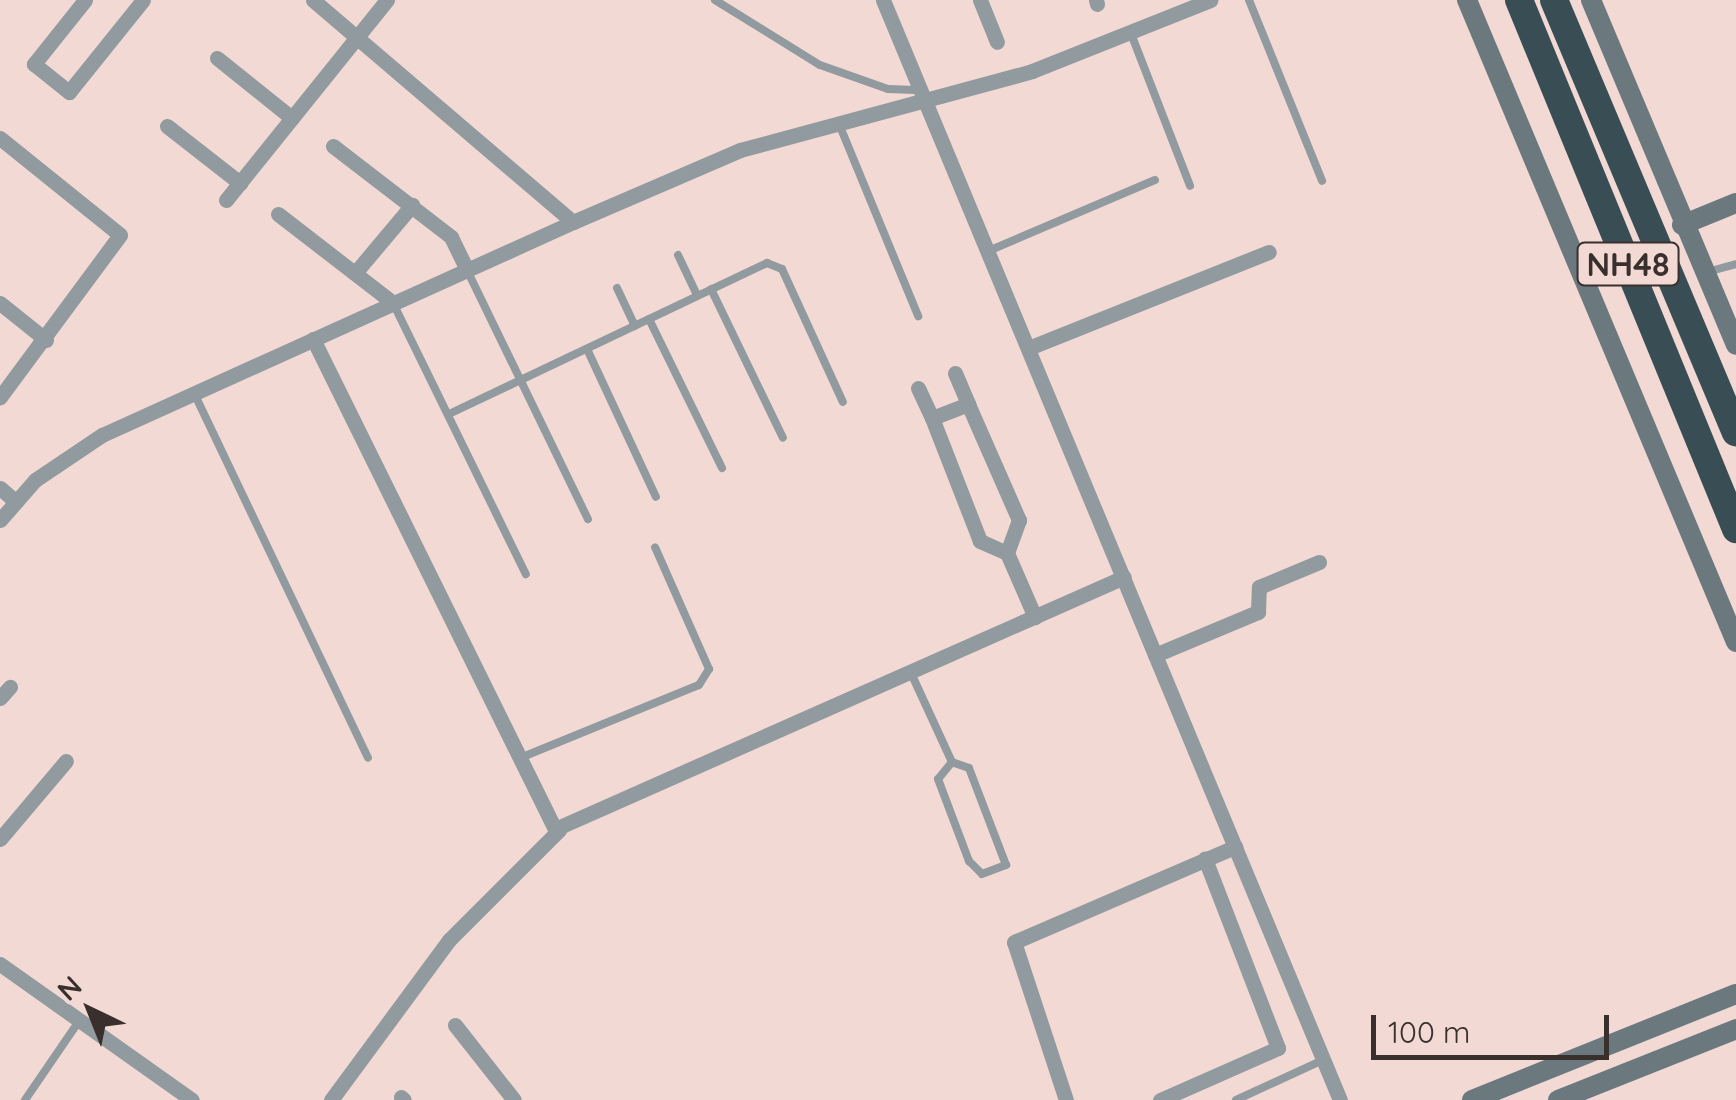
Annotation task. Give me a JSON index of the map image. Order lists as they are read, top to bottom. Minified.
{"streets":{"highway":["NH48"]},"scale_bar":"100 m","north":"top left"}
